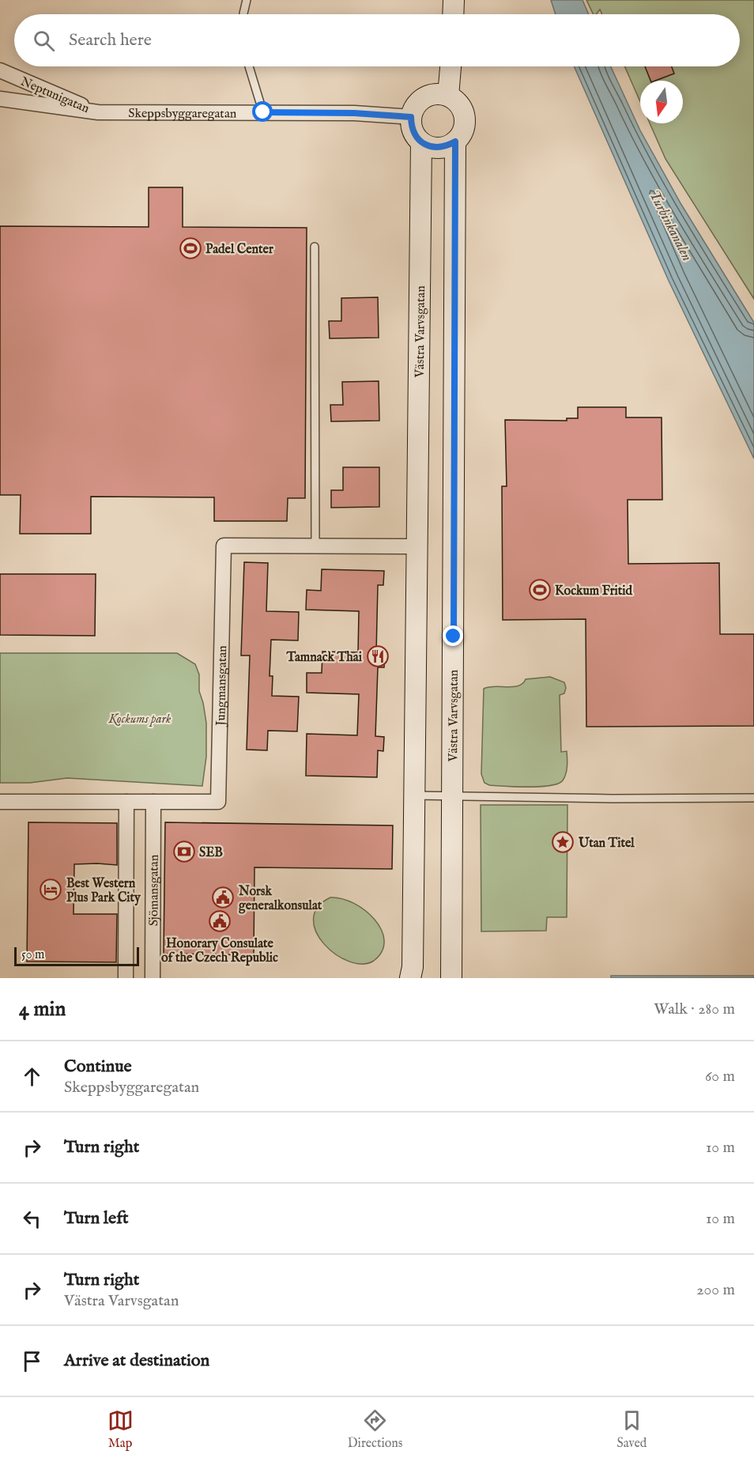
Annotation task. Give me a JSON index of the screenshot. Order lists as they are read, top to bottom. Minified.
{"streets":{"street":["Neptunigatan","Skeppsbyggaregatan","Västra Varvsgatan","Jungmansgatan","Sjömansgatan"]},"crossings":[["Neptunigatan","Skeppsbyggaregatan"],["Skeppsbyggaregatan","Västra Varvsgatan"],["Västra Varvsgatan","Jungmansgatan"],["Jungmansgatan","Sjömansgatan"]],"water":["Turbinkanalen"],"parks":["Kockums park"],"places":{"sports":["Padel Center","Kockum Fritid"],"restaurant":["Tamnack Thai"],"place":["Utan Titel"],"bank":["SEB"],"hotel":["Best Western Plus Park City"],"public building":["Norsk generalkonsulat","Honorary Consulate of the Czech Republic"]},"scale_bar":"50 m","north":"bottom","page":{"search":"Search here","scale":"50 m","heading":["4 min","Walk · 280 m"],"list":[["Continue","Skeppsbyggaregatan","60 m"],["Turn right","10 m"],["Turn left","10 m"],["Turn right","Västra Varvsgatan","200 m"],"Arrive at destination"],"nav":["Map","Directions","Saved"]}}
